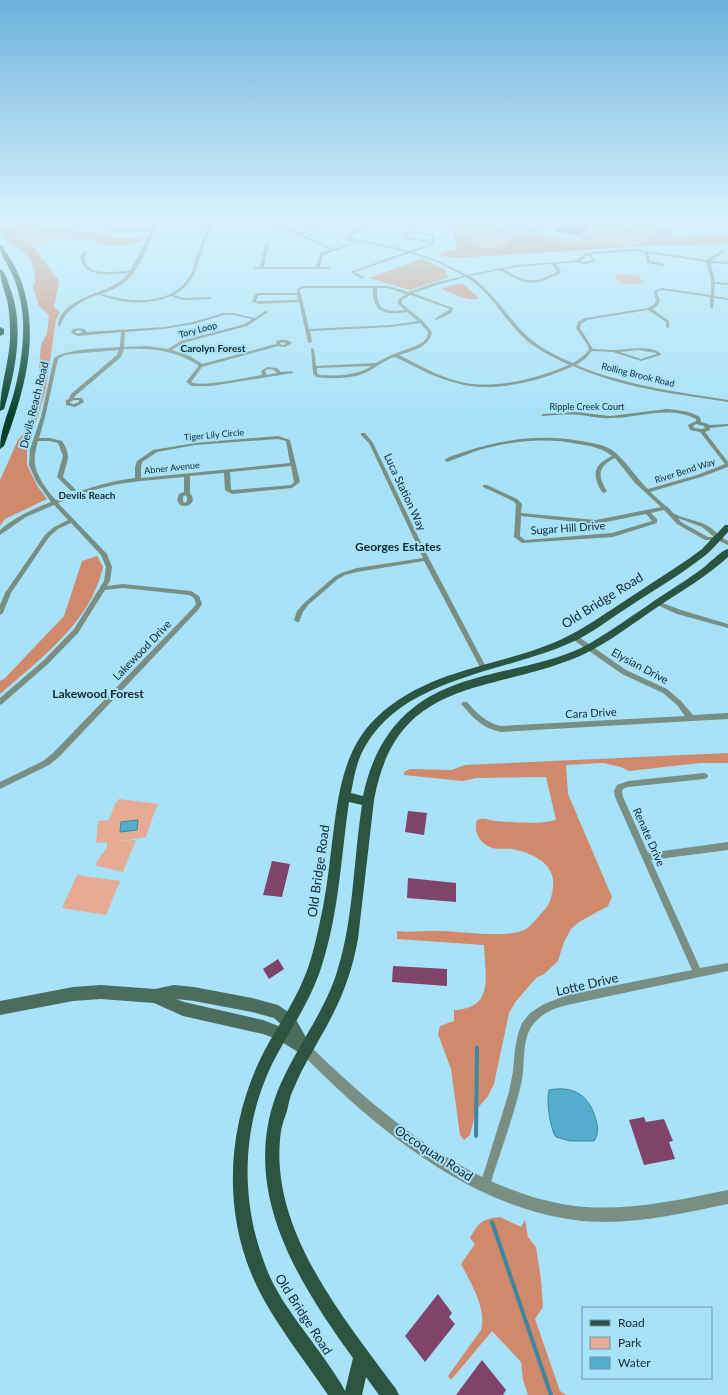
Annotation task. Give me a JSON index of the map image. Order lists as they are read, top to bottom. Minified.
{"streets":{"main road":["Old Bridge Road","Occoquan Road"],"street":["Tory Loop","Rolling Brook Road","Devils Reach Road","Ripple Creek Court","Tiger Lily Circle","Abner Avenue","River Bend Way","Luca Station Way","Sugar Hill Drive","Lakewood Drive","Elysian Drive","Cara Drive","Renate Drive","Lotte Drive"]},"crossings":[["Devils Reach Road","Abner Avenue"],["Devils Reach Road","Lakewood Drive"],["Tiger Lily Circle","Abner Avenue"],["Luca Station Way","Old Bridge Road"],["Old Bridge Road","Elysian Drive"],["Old Bridge Road","Occoquan Road"],["Elysian Drive","Cara Drive"],["Renate Drive","Lotte Drive"],["Lotte Drive","Occoquan Road"]],"districts":["Carolyn Forest","Devils Reach","Georges Estates","Lakewood Forest"],"legend":["Road","Park","Water"]}
